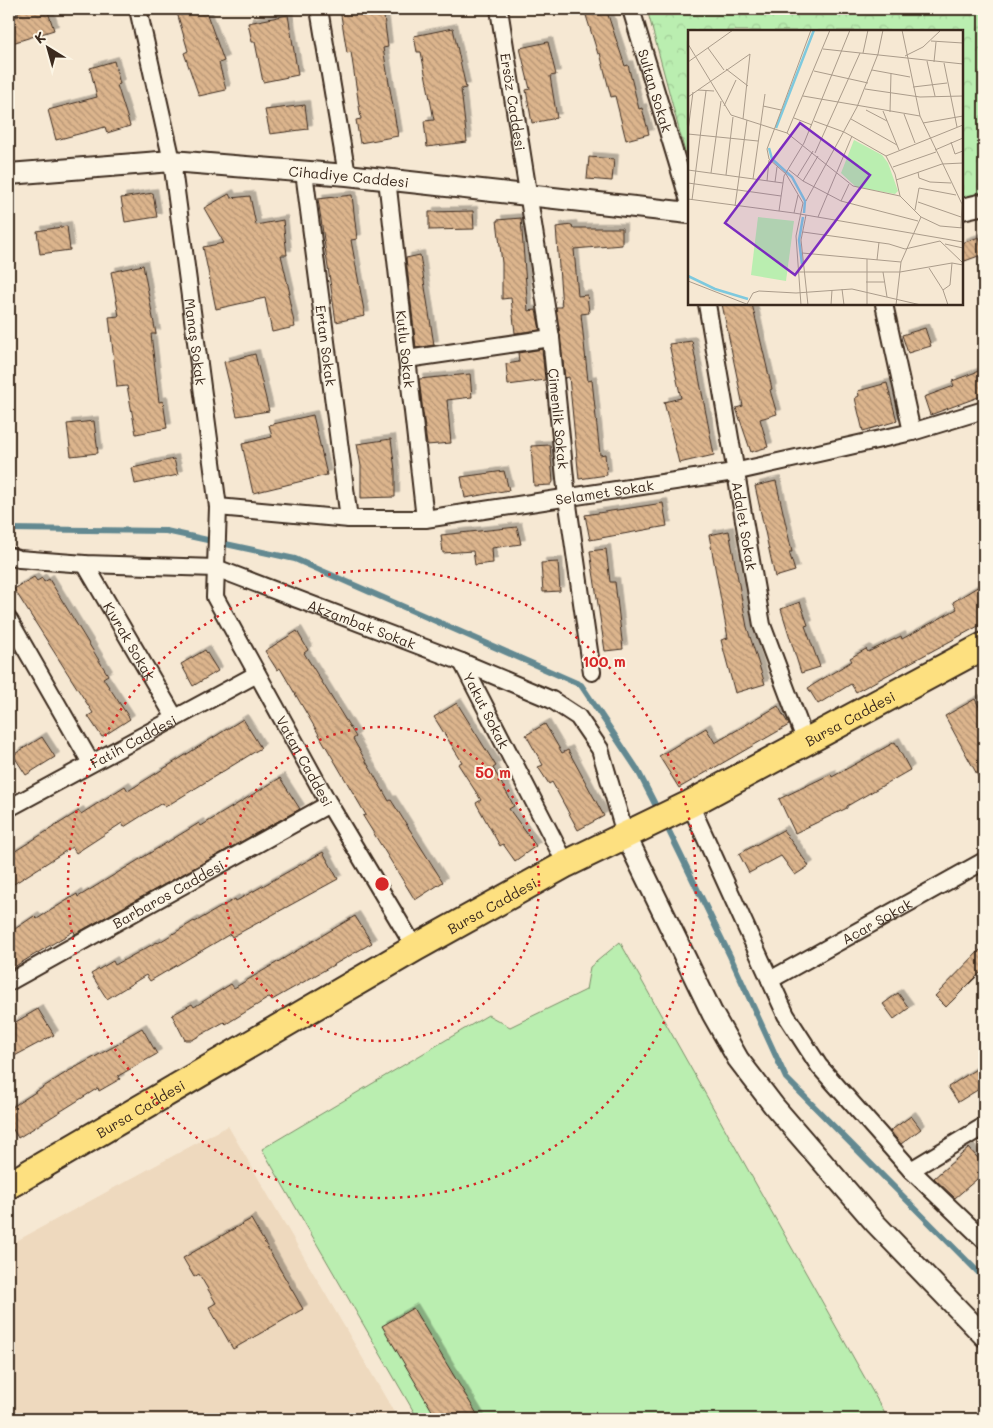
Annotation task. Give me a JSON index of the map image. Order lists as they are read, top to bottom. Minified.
{"streets":{"main road":["Bursa Caddesi"],"street":["Sultan Sokak","Ersöz Caddesi","Cihadiye Caddesi","Manaş Sokak","Ertan Sokak","Kutlu Sokak","Çimenlik Sokak","Selamet Sokak","Adalet Sokak","Akzambak Sokak","Kıvrak Sokak","Yakut Sokak","Fatih Caddesi","Vatan Caddesi","Barbaros Caddesi","Acar Sokak"]},"crossings":[["Ersöz Caddesi","Cihadiye Caddesi"],["Ersöz Caddesi","Çimenlik Sokak"],["Cihadiye Caddesi","Manaş Sokak"],["Cihadiye Caddesi","Ertan Sokak"],["Cihadiye Caddesi","Kutlu Sokak"],["Cihadiye Caddesi","Çimenlik Sokak"],["Manaş Sokak","Selamet Sokak"],["Manaş Sokak","Akzambak Sokak"],["Manaş Sokak","Vatan Caddesi"],["Ertan Sokak","Selamet Sokak"],["Kutlu Sokak","Selamet Sokak"],["Çimenlik Sokak","Selamet Sokak"],["Selamet Sokak","Adalet Sokak"],["Adalet Sokak","Bursa Caddesi"],["Akzambak Sokak","Kıvrak Sokak"],["Akzambak Sokak","Yakut Sokak"],["Akzambak Sokak","Bursa Caddesi"],["Akzambak Sokak","Vatan Caddesi"],["Kıvrak Sokak","Fatih Caddesi"],["Yakut Sokak","Bursa Caddesi"],["Bursa Caddesi","Vatan Caddesi"],["Fatih Caddesi","Vatan Caddesi"],["Vatan Caddesi","Barbaros Caddesi"]],"north":"top left","rings":["100 m","50 m"]}
